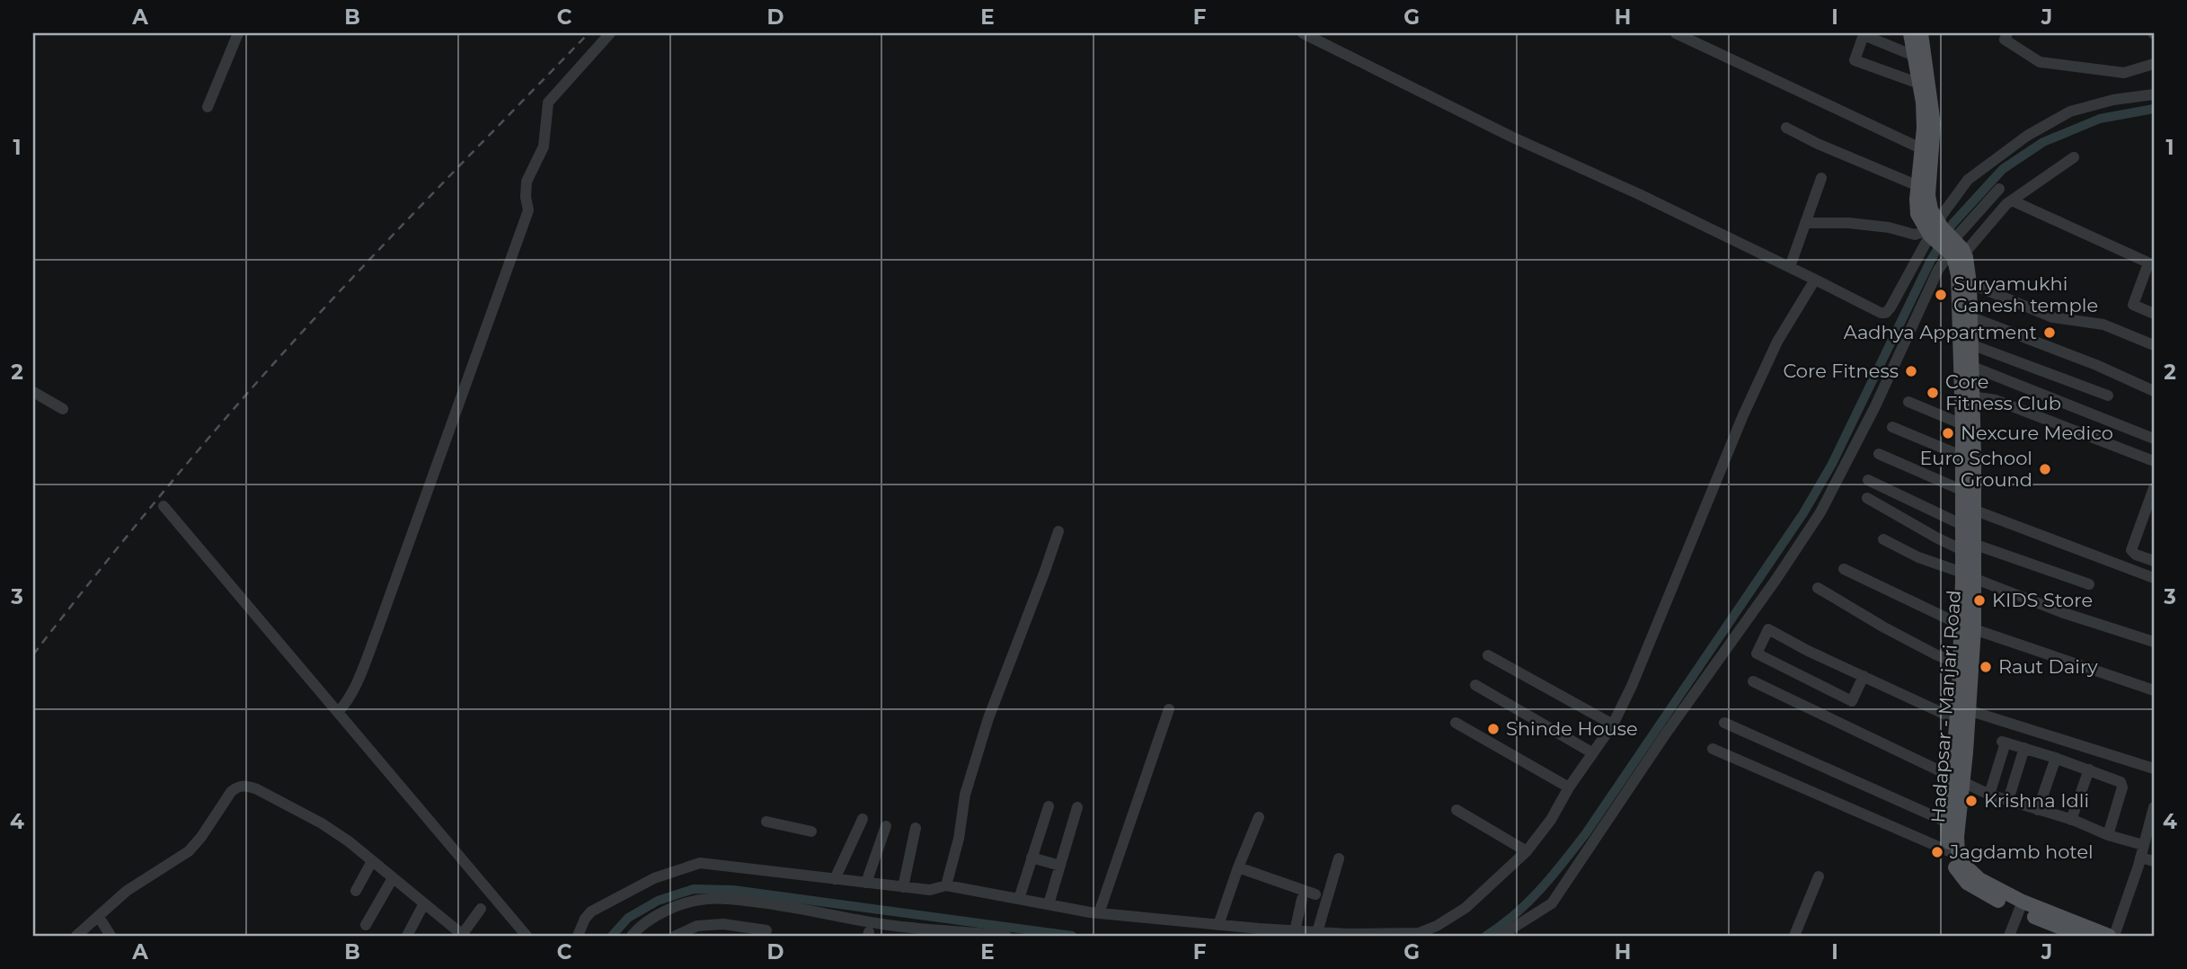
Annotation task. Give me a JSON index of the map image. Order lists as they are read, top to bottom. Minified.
{"streets":{"main road":["Hadapsar - Manjari Road"]},"places":["Suryamukhi Ganesh temple","Aadhya Appartment","Core Fitness","Core Fitness Club","Nexcure Medico","Euro School Ground","KIDS Store","Raut Dairy","Shinde House","Krishna Idli","Jagdamb hotel"],"grid":{"columns":["A","B","C","D","E","F","G","H","I","J"],"rows":["1","2","3","4"]}}
